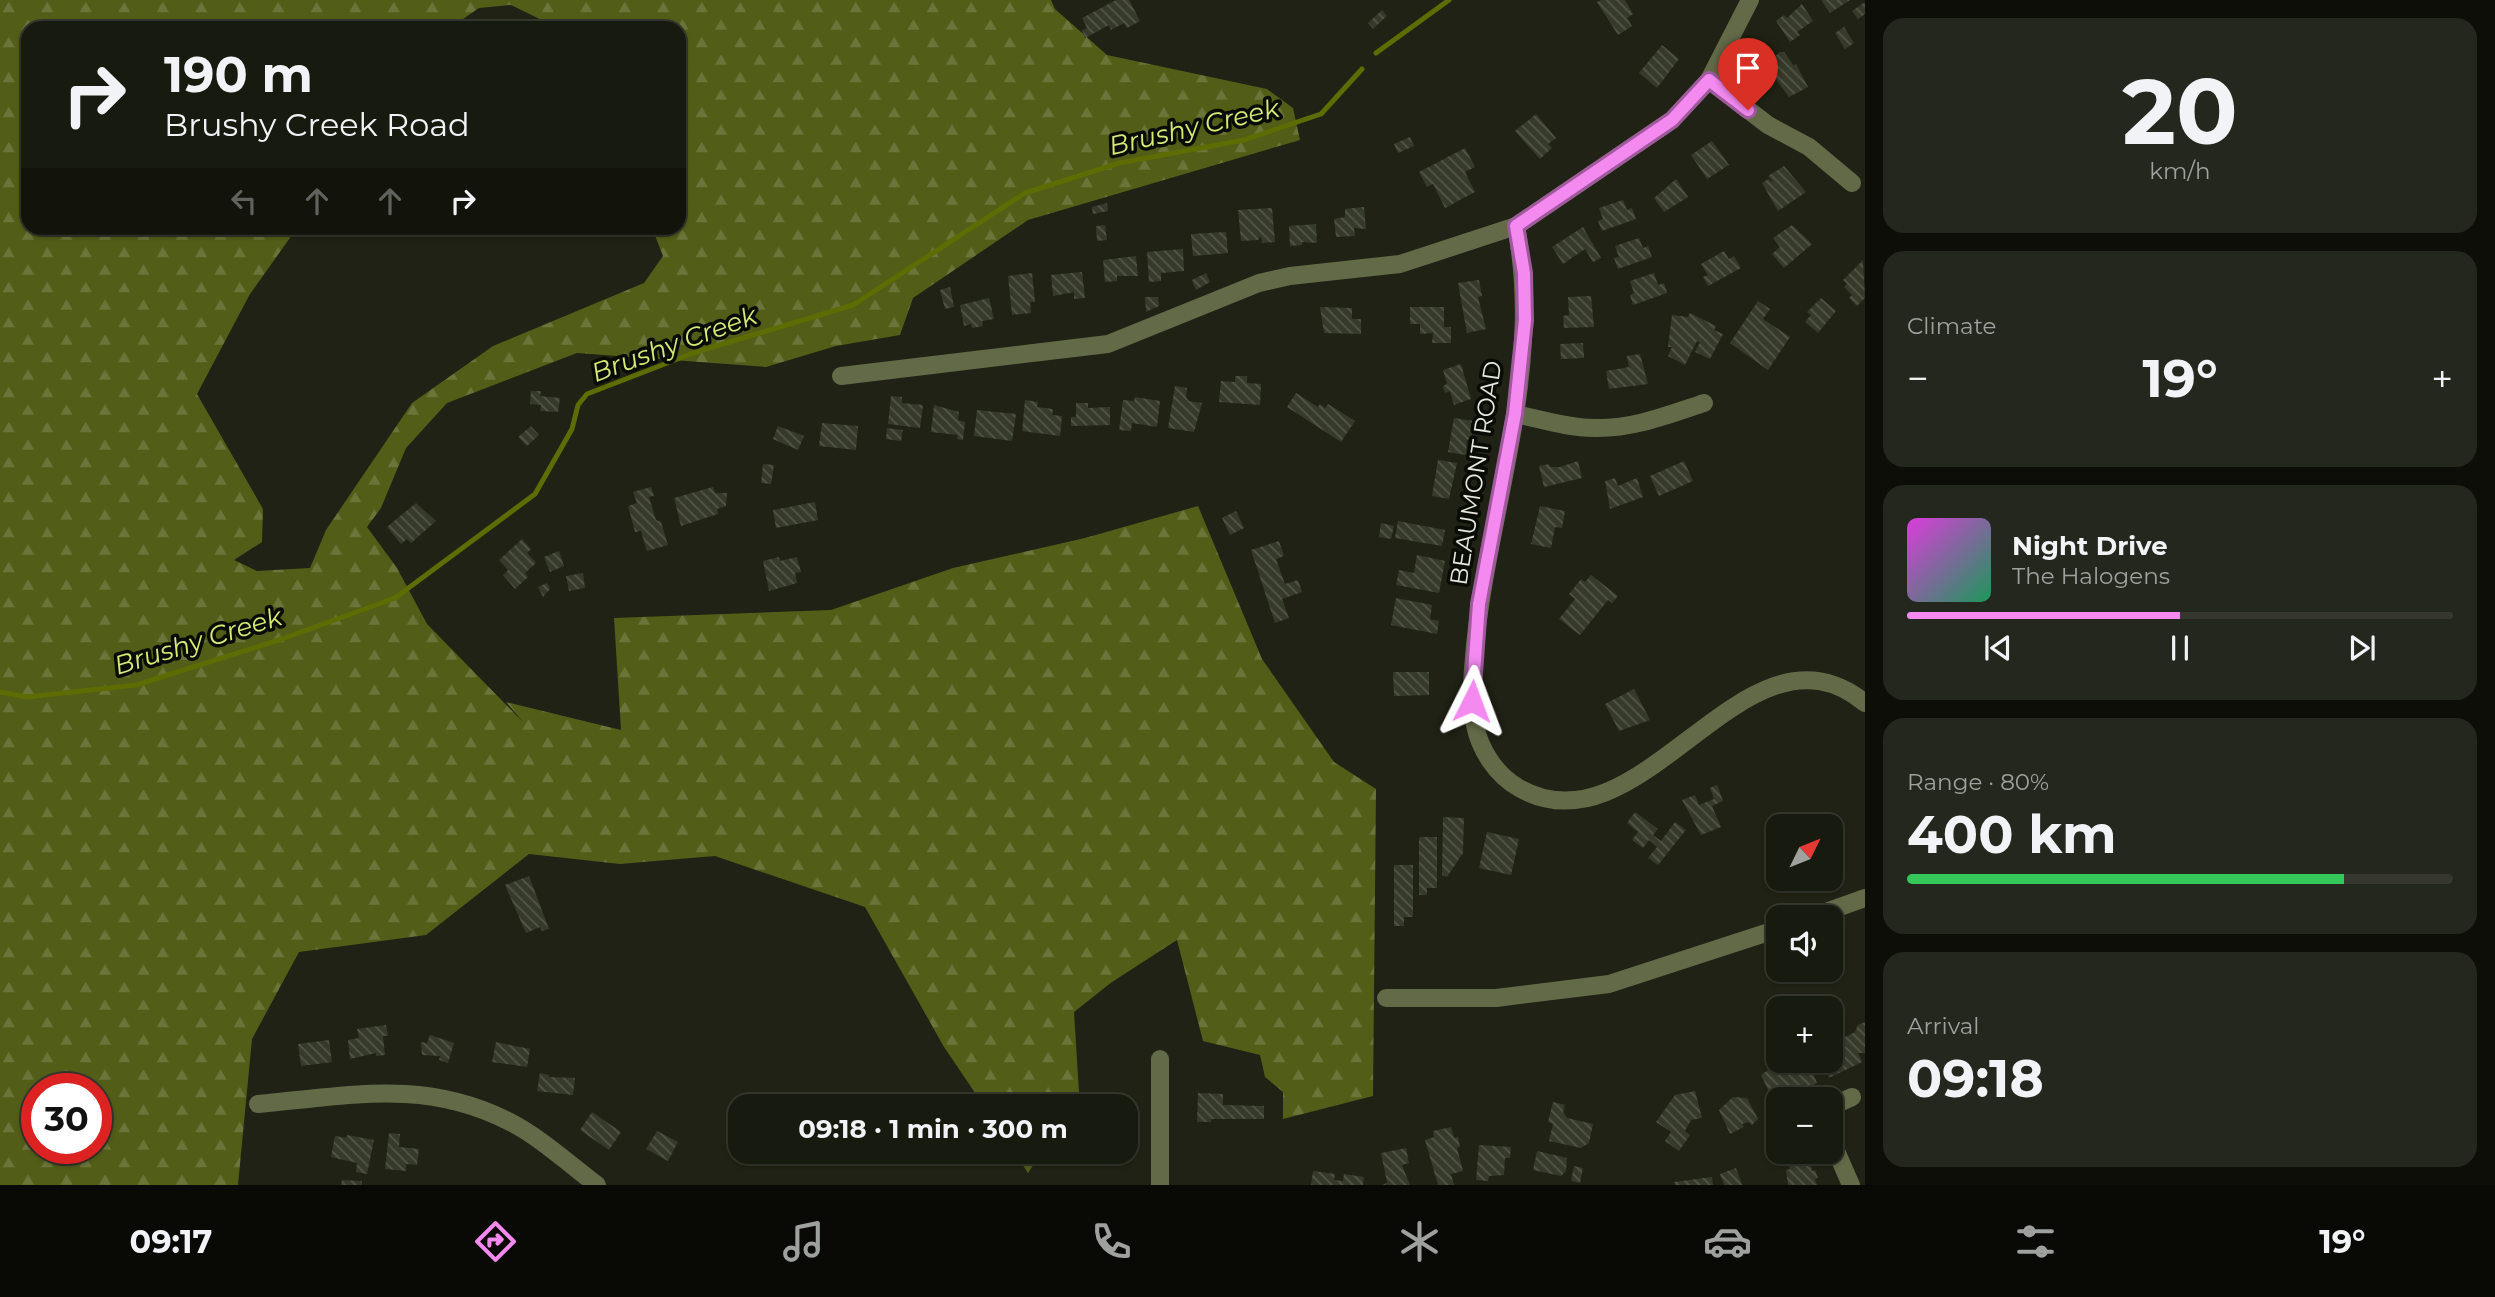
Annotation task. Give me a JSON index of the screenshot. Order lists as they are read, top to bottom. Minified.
{"streets":{"street":["BEAUMONT ROAD"]},"water":["Brushy Creek"],"north":"top right","page":{"tile":[["20","km/h"],"Climate",["Range · 80%","400 km"],["Arrival","09:18"]],"turn":["190 m","Brushy Creek Road"],"heat":["−","19°","+"],"song":["Night Drive","The Halogens"],"map_buttons":["+","−"],"limit":"30","trip":"09:18 · 1 min · 300 m","tabs":["09:17","19°"]}}
